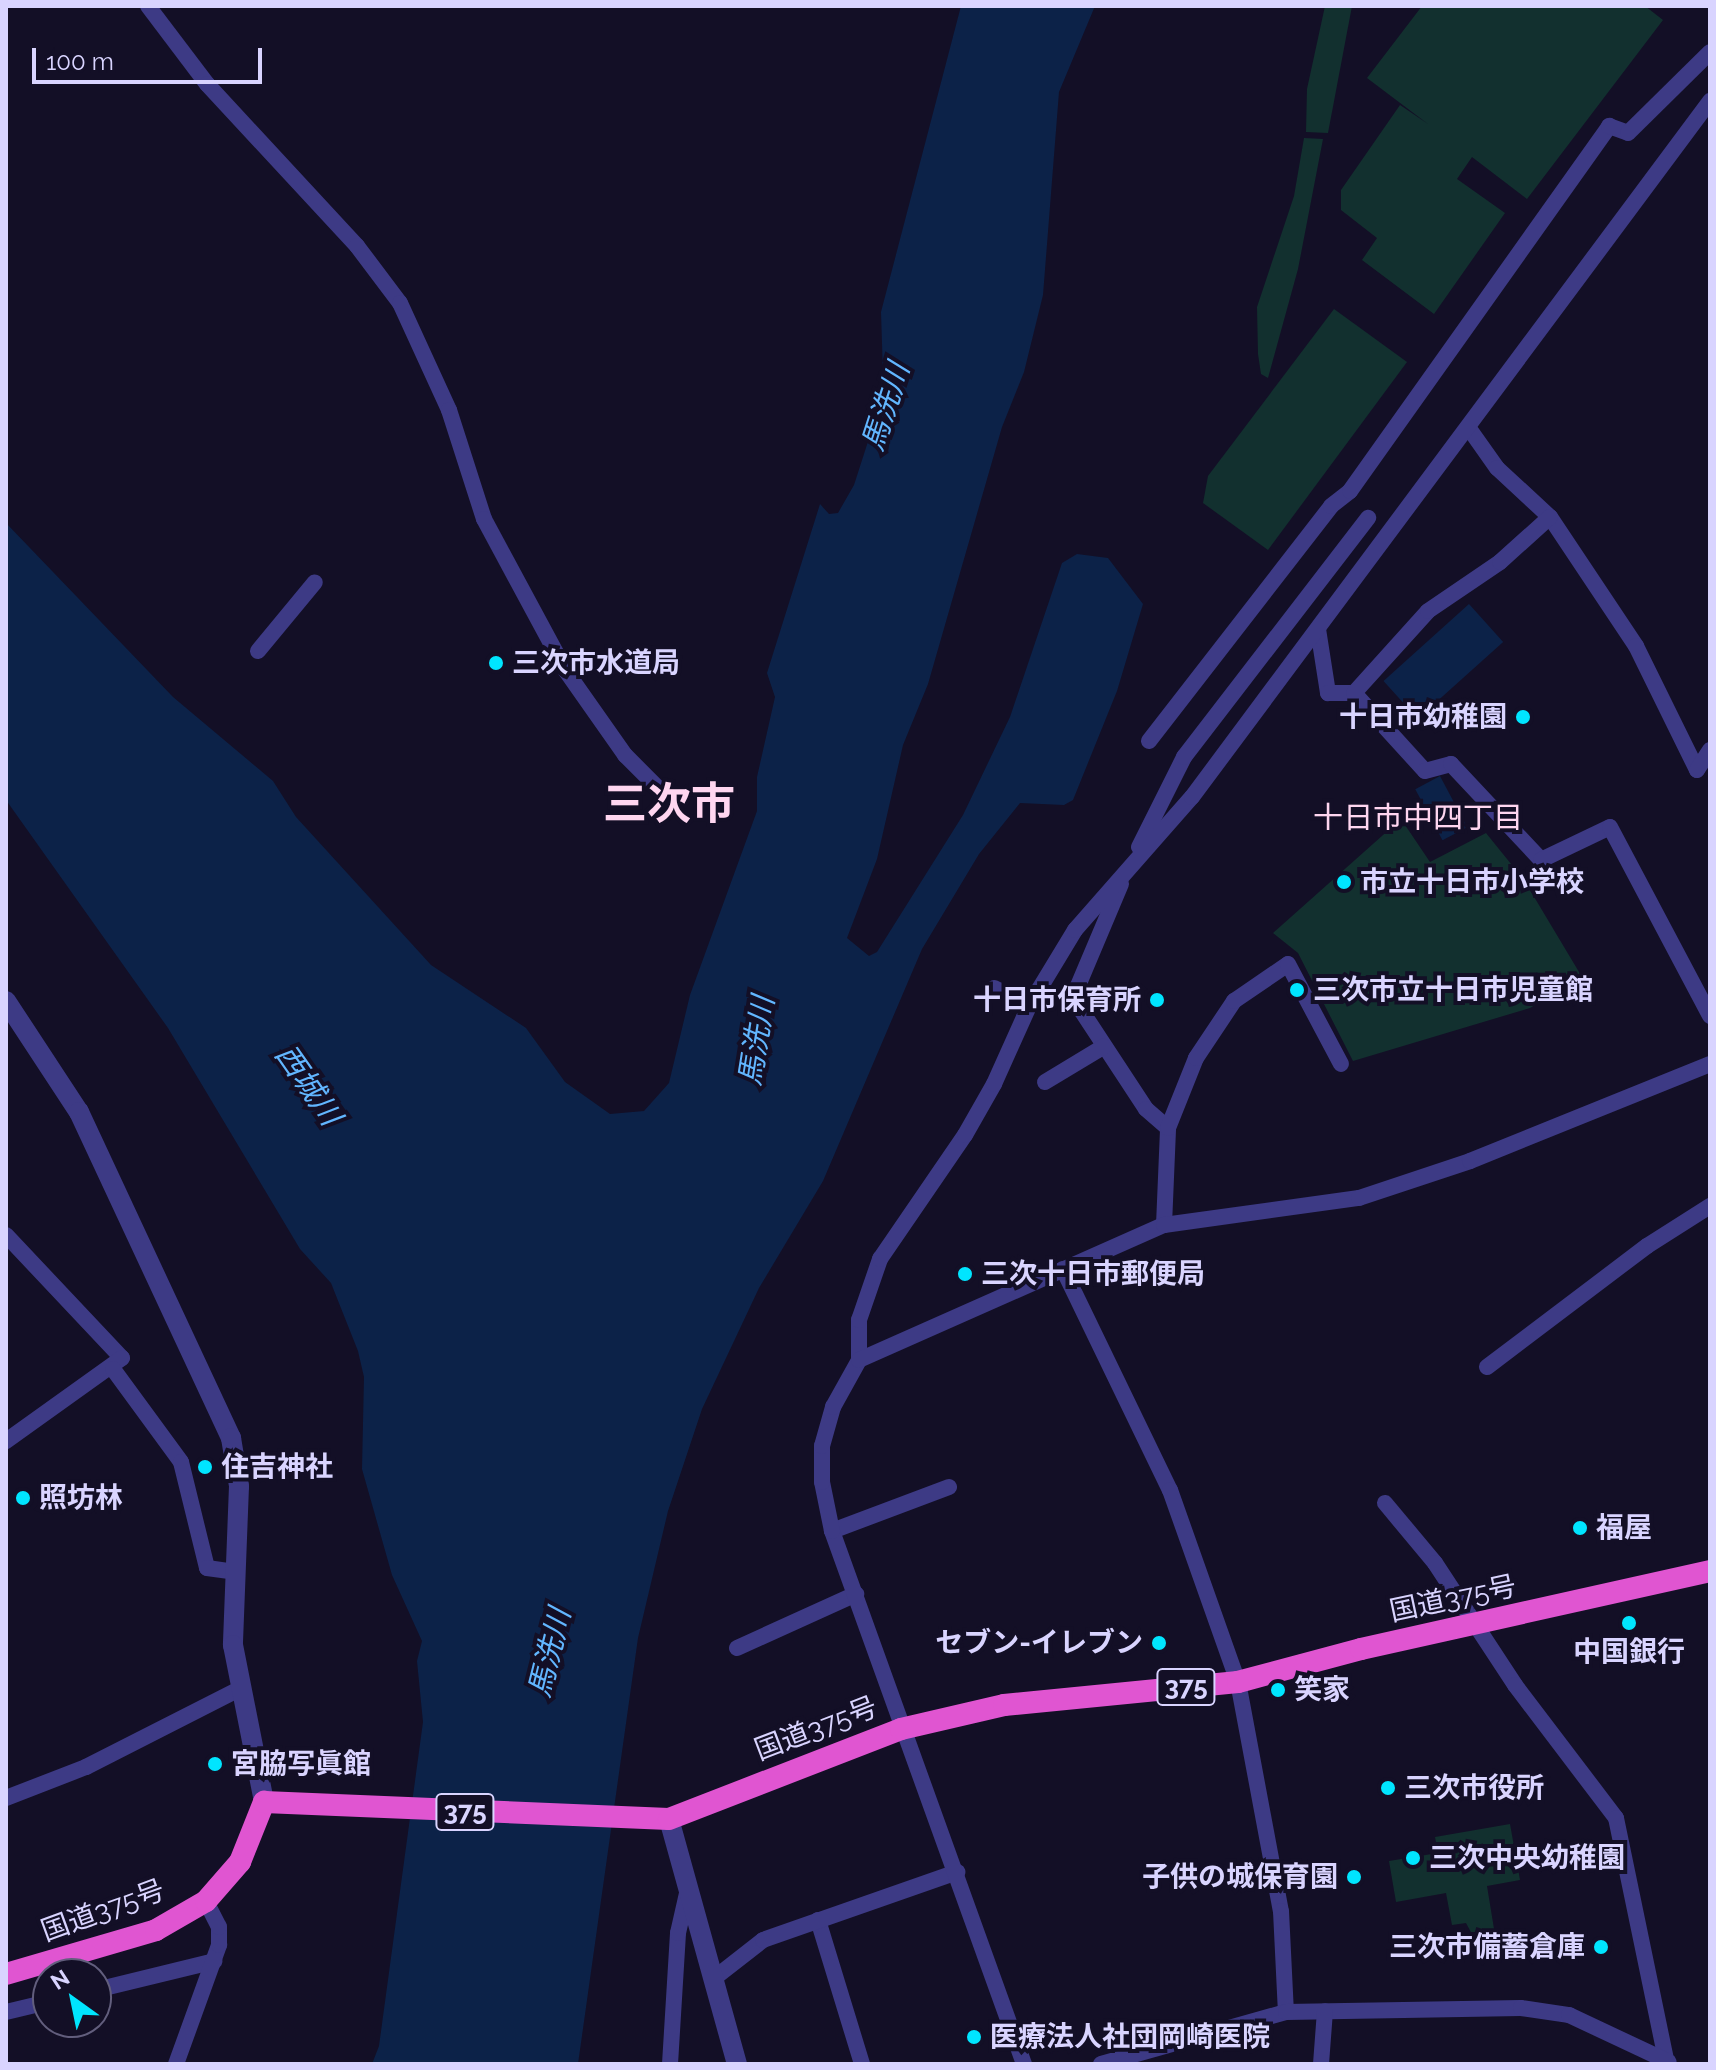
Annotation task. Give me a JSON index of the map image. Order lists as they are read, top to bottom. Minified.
{"streets":{"highway":["国道375号","375"]},"districts":["三次市","十日市中四丁目"],"water":["馬洗川","西城川"],"places":["三次市水道局","十日市幼稚園","市立十日市小学校","三次市立十日市児童館","十日市保育所","三次十日市郵便局","住吉神社","照坊林","福屋","中国銀行","セブン-イレブン","笑家","宮脇写眞館","三次市役所","三次中央幼稚園","子供の城保育園","三次市備蓄倉庫","医療法人社団岡崎医院"],"scale_bar":"100 m","north":"top left"}
